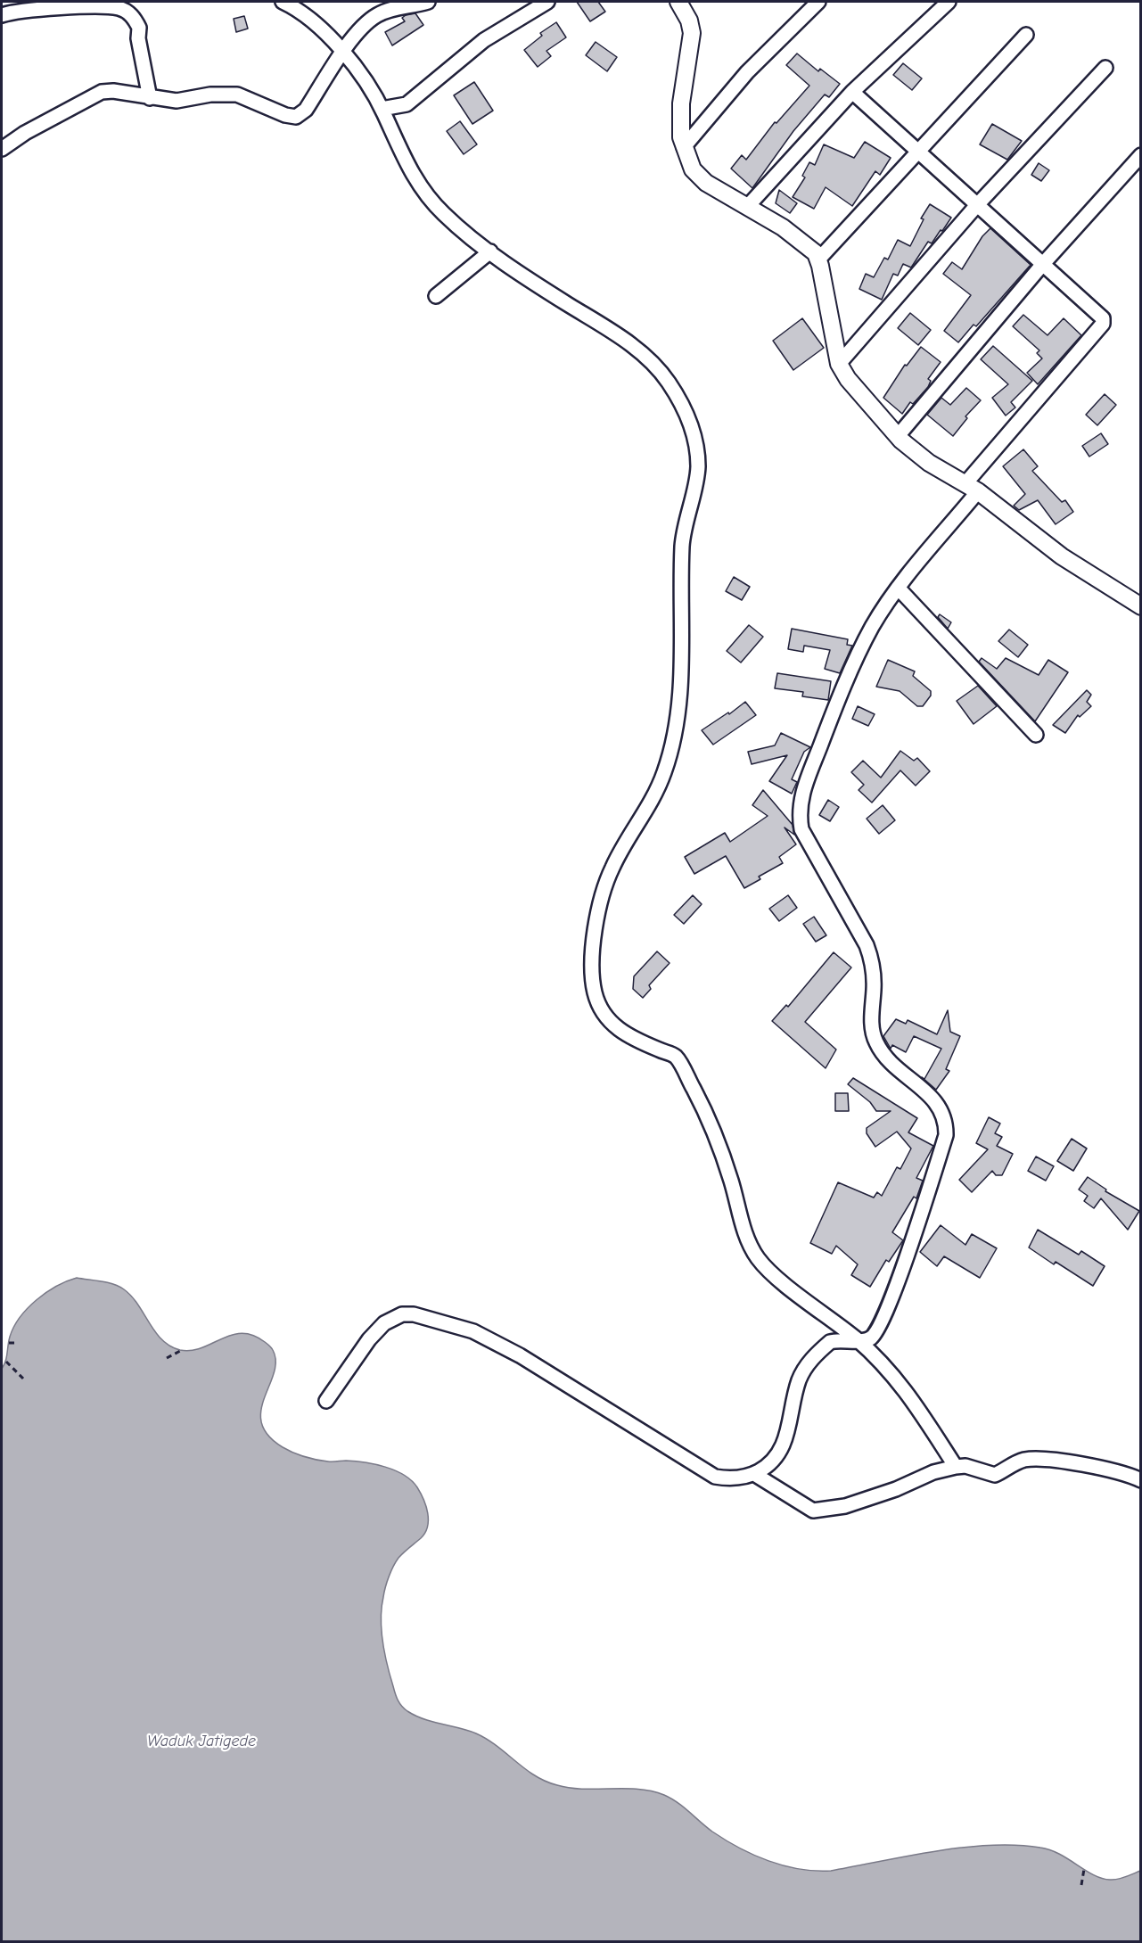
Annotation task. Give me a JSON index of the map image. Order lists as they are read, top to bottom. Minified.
{"water":["Waduk Jatigede"]}
